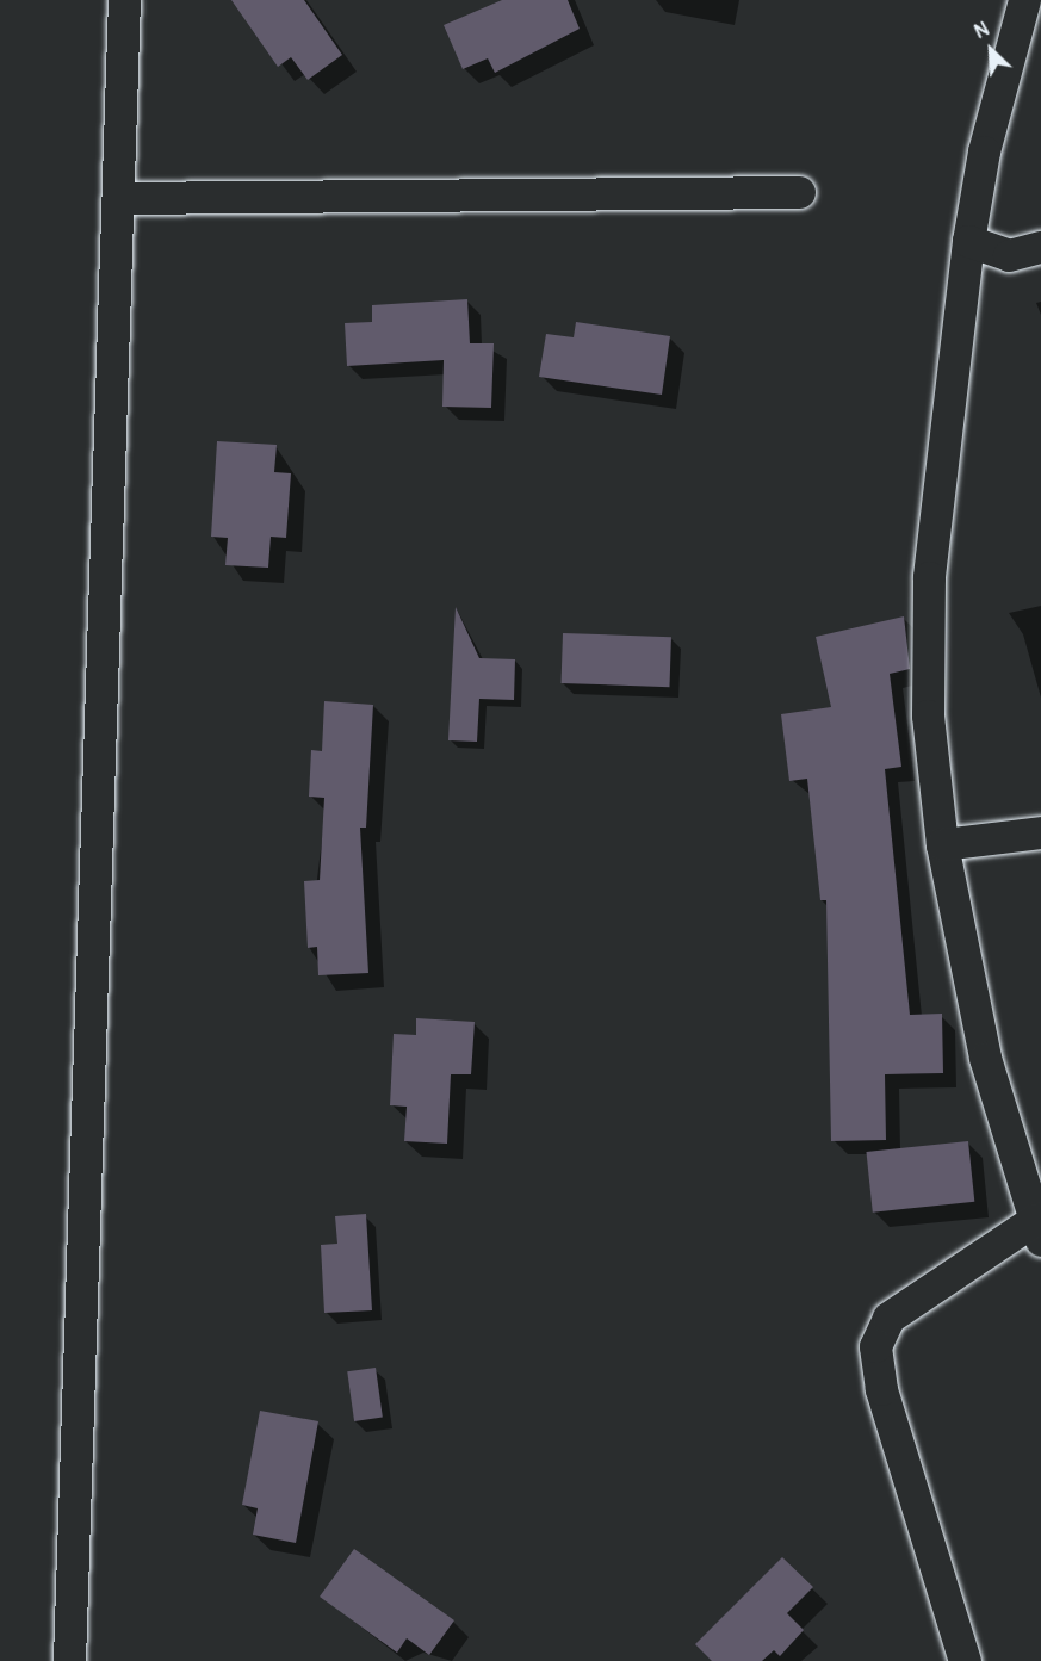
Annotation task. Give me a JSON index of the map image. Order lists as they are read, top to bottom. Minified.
{"north":"top left"}
